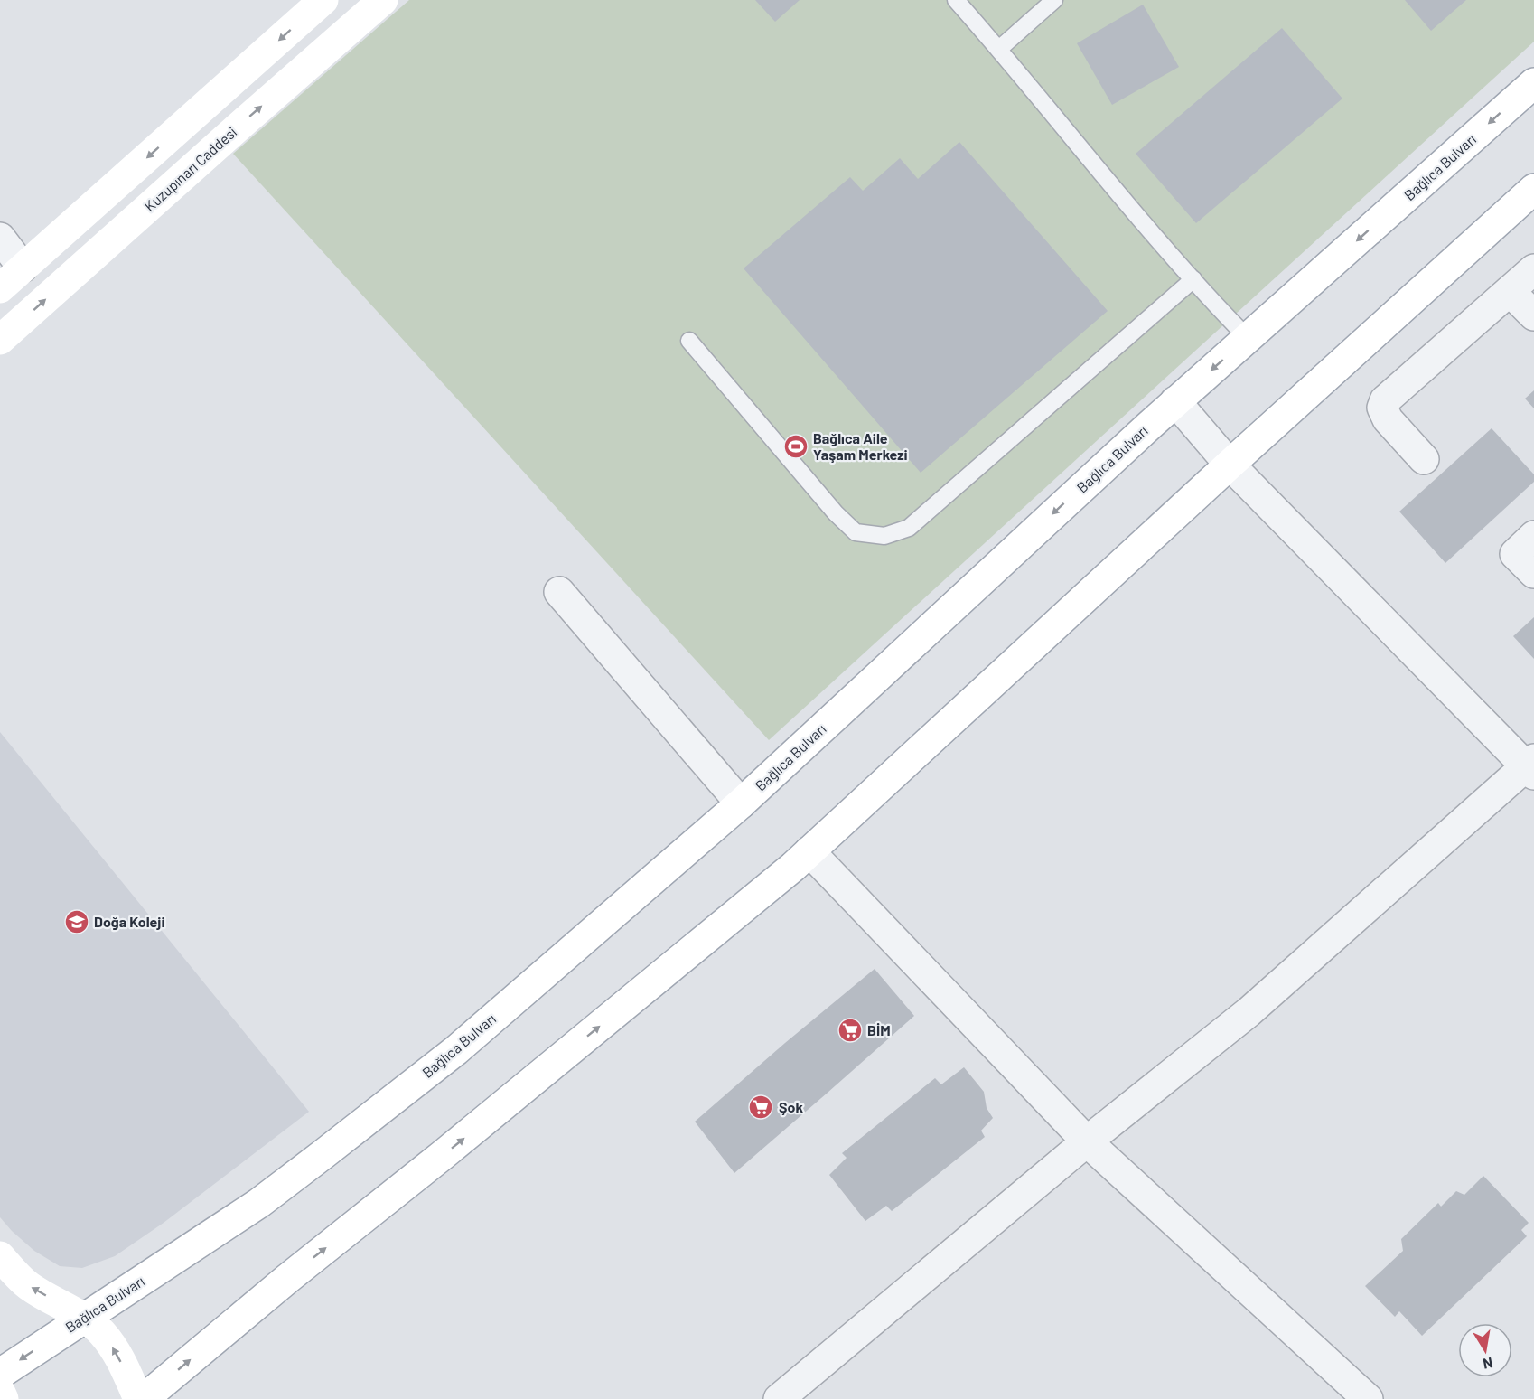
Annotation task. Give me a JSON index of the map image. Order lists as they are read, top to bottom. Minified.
{"streets":{"main road":["Bağlıca Bulvarı","Kuzupınarı Caddesi"]},"places":{"sports":["Bağlıca Aile Yaşam Merkezi"],"school or university":["Doğa Koleji"],"supermarket":["BİM","Şok"]},"north":"bottom"}
